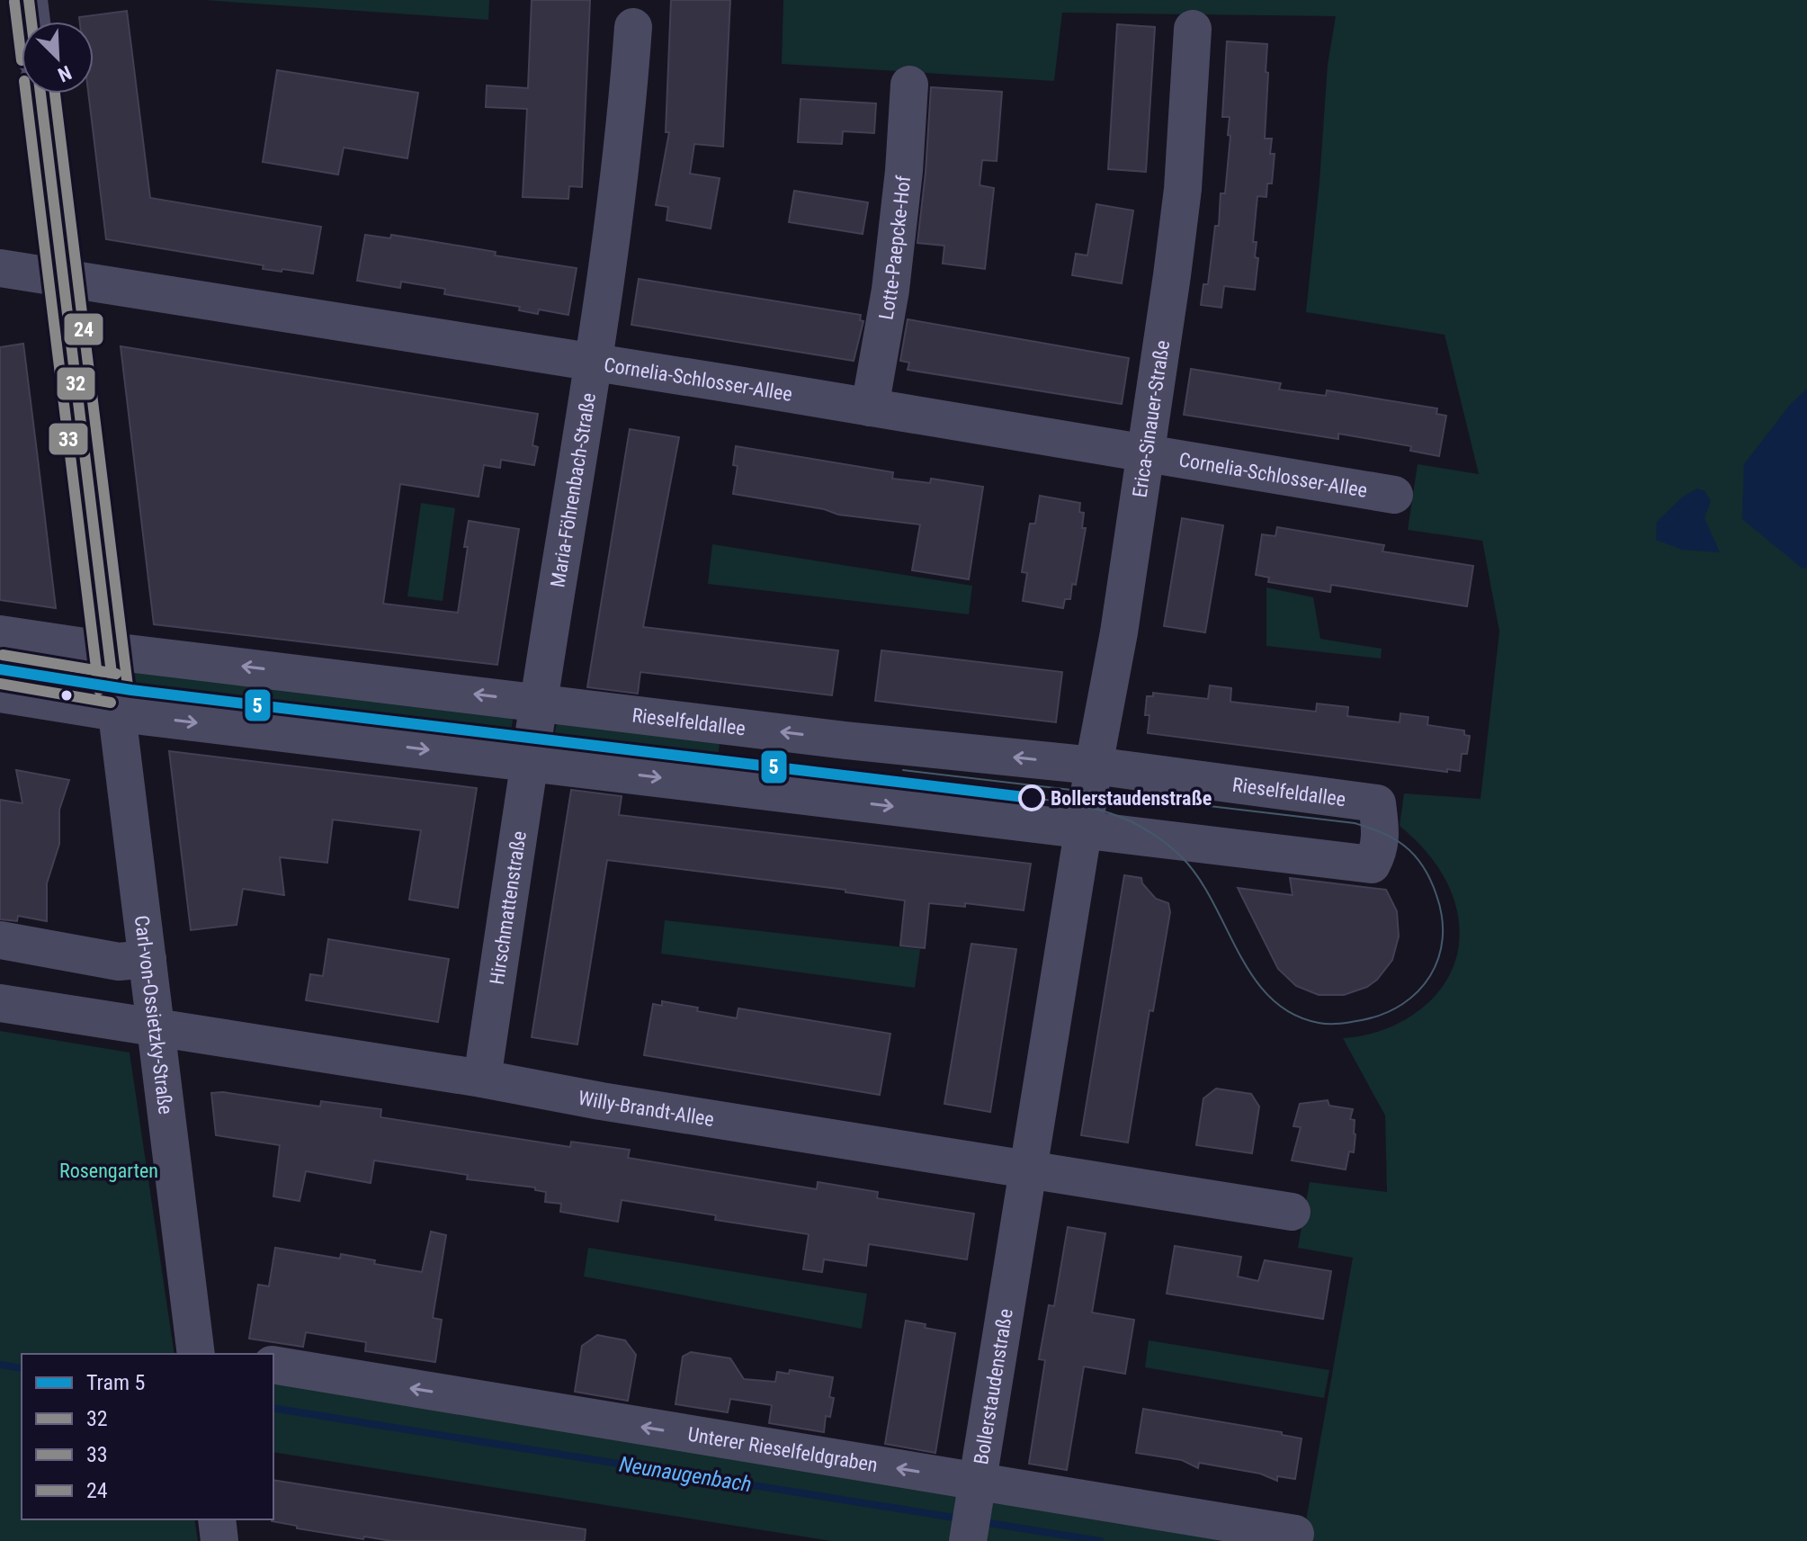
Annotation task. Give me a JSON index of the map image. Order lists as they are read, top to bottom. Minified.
{"streets":{"street":["Lotte-Paepcke-Hof","Cornelia-Schlosser-Allee","Erica-Sinauer-Straße","Maria-Föhrenbach-Straße","Rieselfeldallee","Hirschmattenstraße","Carl-von-Ossietzky-Straße","Willy-Brandt-Allee","Bollerstaudenstraße","Unterer Rieselfeldgraben"]},"crossings":[["Lotte-Paepcke-Hof","Cornelia-Schlosser-Allee"],["Cornelia-Schlosser-Allee","Erica-Sinauer-Straße"],["Cornelia-Schlosser-Allee","Maria-Föhrenbach-Straße"],["Cornelia-Schlosser-Allee","Carl-von-Ossietzky-Straße"],["Erica-Sinauer-Straße","Rieselfeldallee"],["Erica-Sinauer-Straße","Bollerstaudenstraße"],["Maria-Föhrenbach-Straße","Rieselfeldallee"],["Maria-Föhrenbach-Straße","Hirschmattenstraße"],["Rieselfeldallee","Hirschmattenstraße"],["Rieselfeldallee","Carl-von-Ossietzky-Straße"],["Rieselfeldallee","Bollerstaudenstraße"],["Hirschmattenstraße","Willy-Brandt-Allee"],["Carl-von-Ossietzky-Straße","Willy-Brandt-Allee"],["Willy-Brandt-Allee","Bollerstaudenstraße"],["Bollerstaudenstraße","Unterer Rieselfeldgraben"]],"one_way":["Unterer Rieselfeldgraben"],"water":["Neunaugenbach"],"parks":["Rosengarten"],"places":["Bollerstaudenstraße"],"lines":["transit line 32","transit line 33","transit line 24","tram line 5"],"legend":["Tram 5","32","33","24"],"north":"bottom right"}
